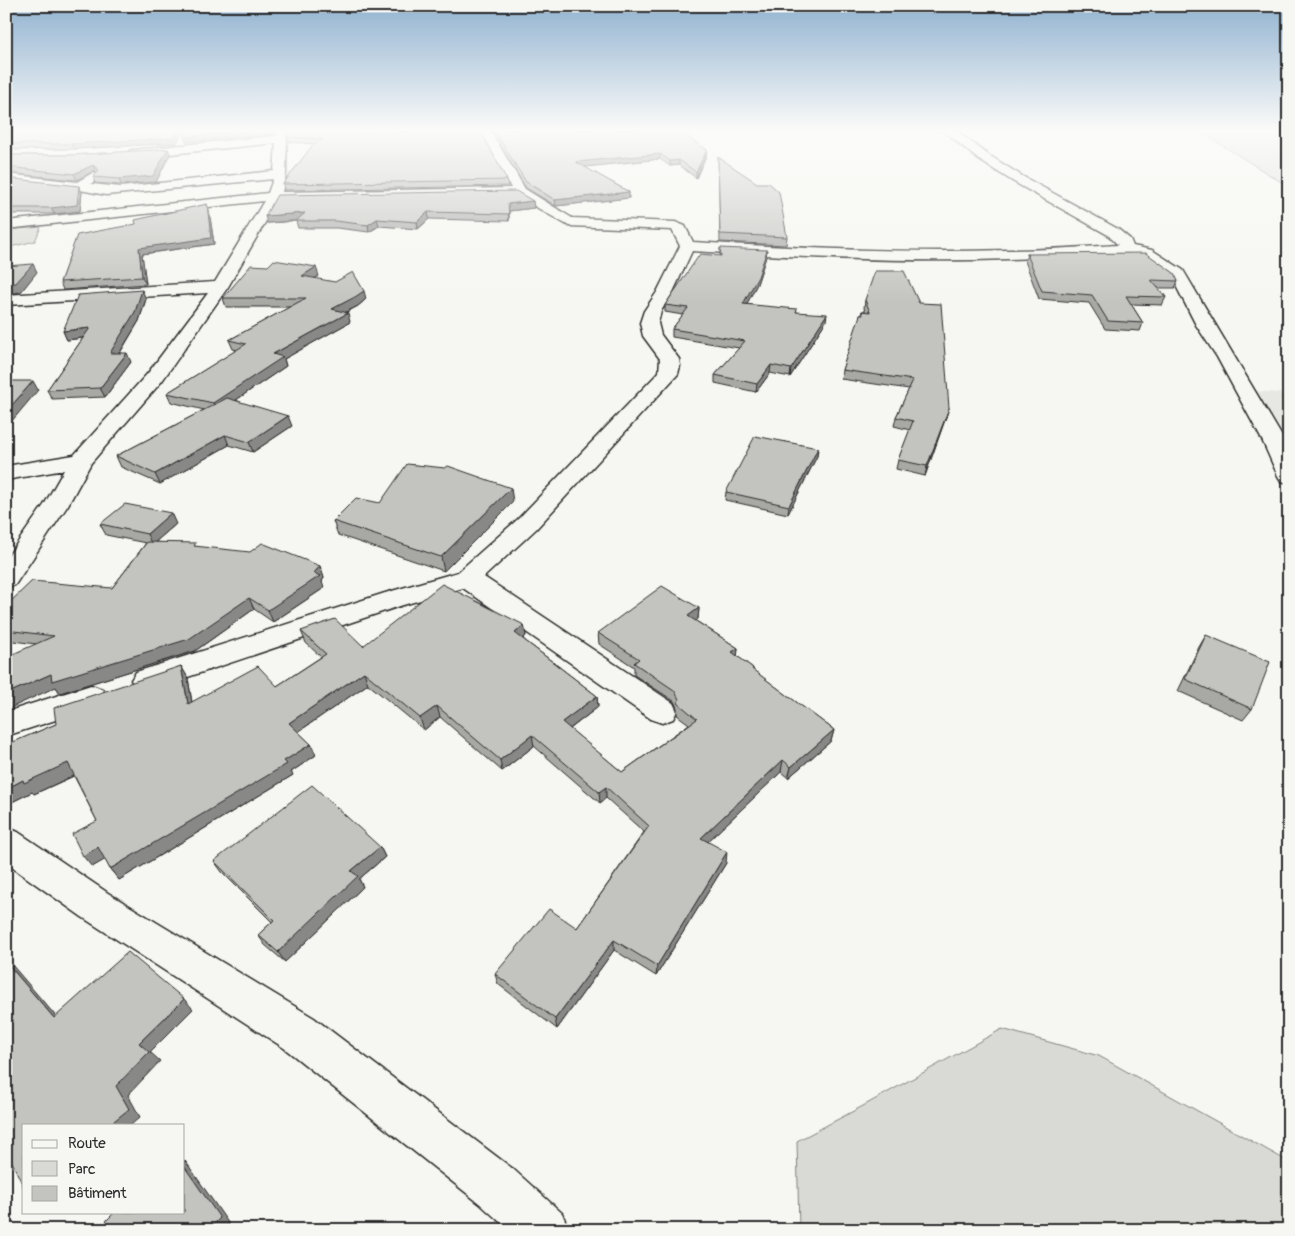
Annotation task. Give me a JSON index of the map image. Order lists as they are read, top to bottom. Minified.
{"legend":["Route","Parc","Bâtiment"]}
